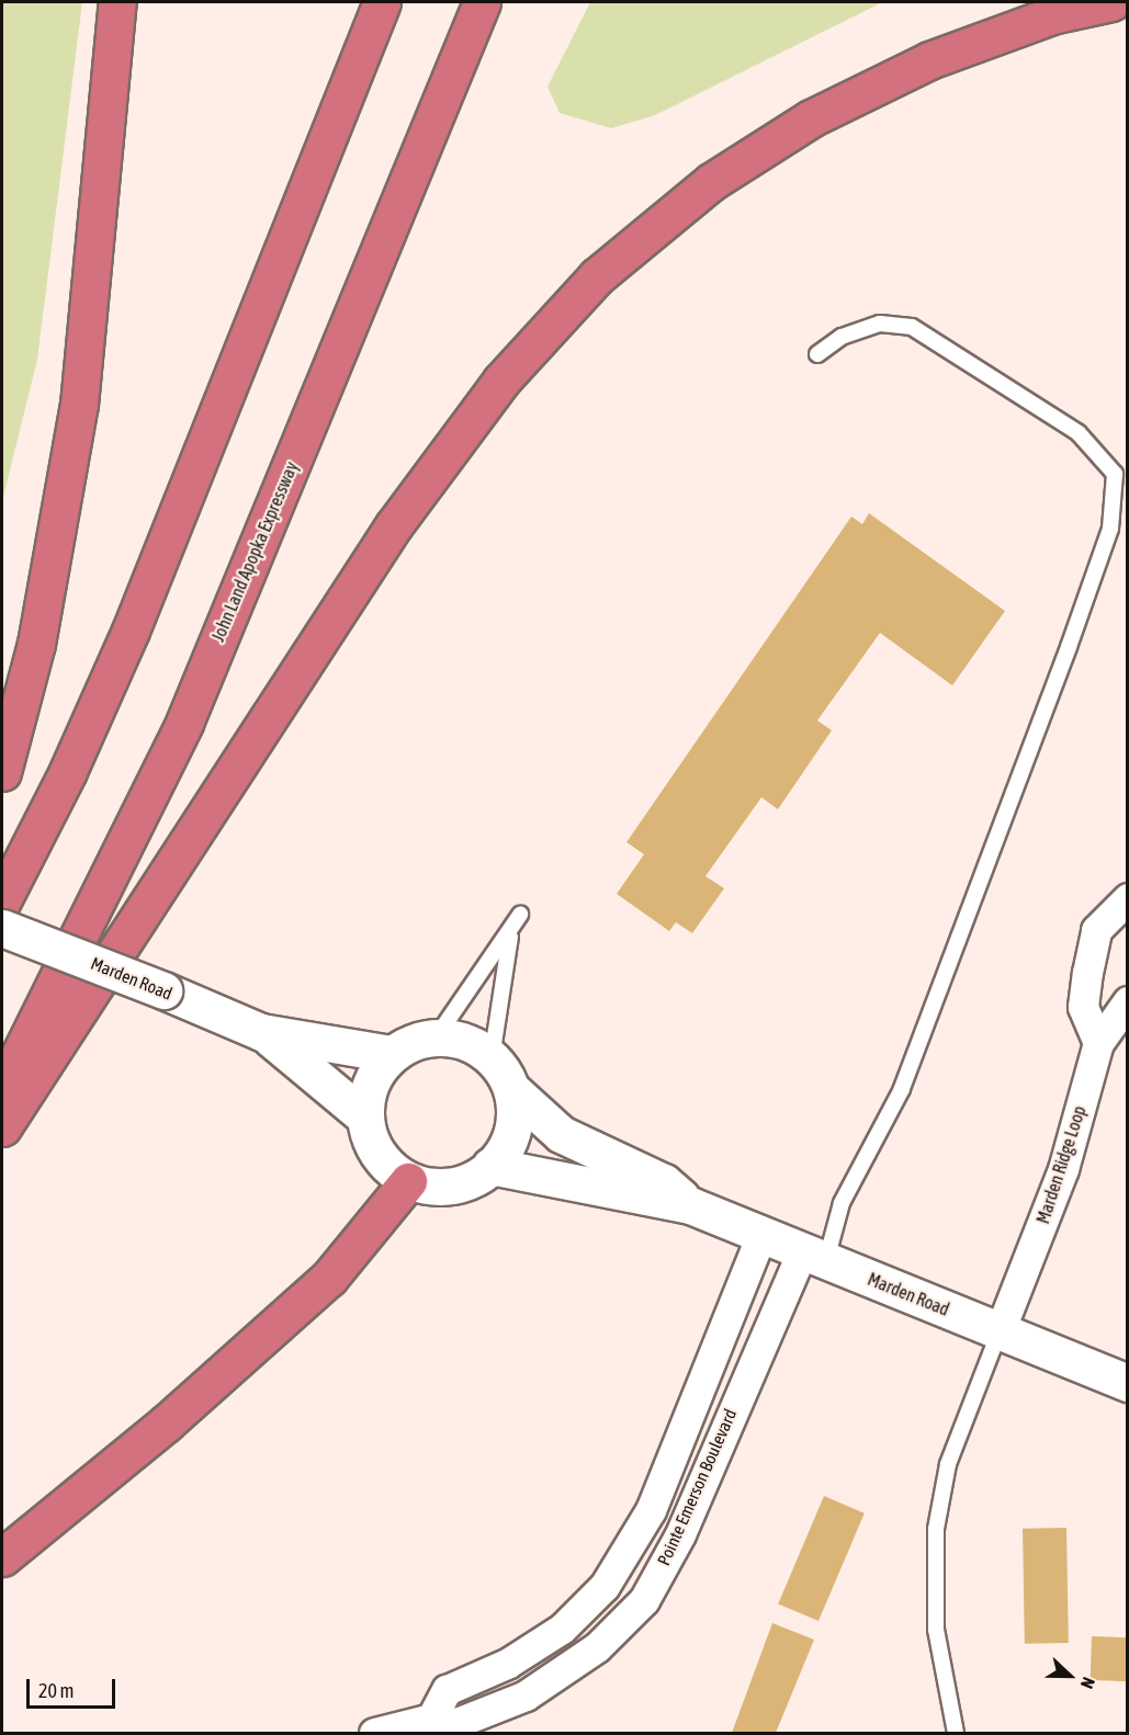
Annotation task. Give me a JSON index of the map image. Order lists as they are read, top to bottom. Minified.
{"streets":{"highway":["John Land Apopka Expressway"],"street":["Marden Road","Marden Ridge Loop","Pointe Emerson Boulevard"]},"crossings":[["Marden Road","Marden Ridge Loop"],["Marden Road","Pointe Emerson Boulevard"]],"scale_bar":"20 m","north":"right"}
